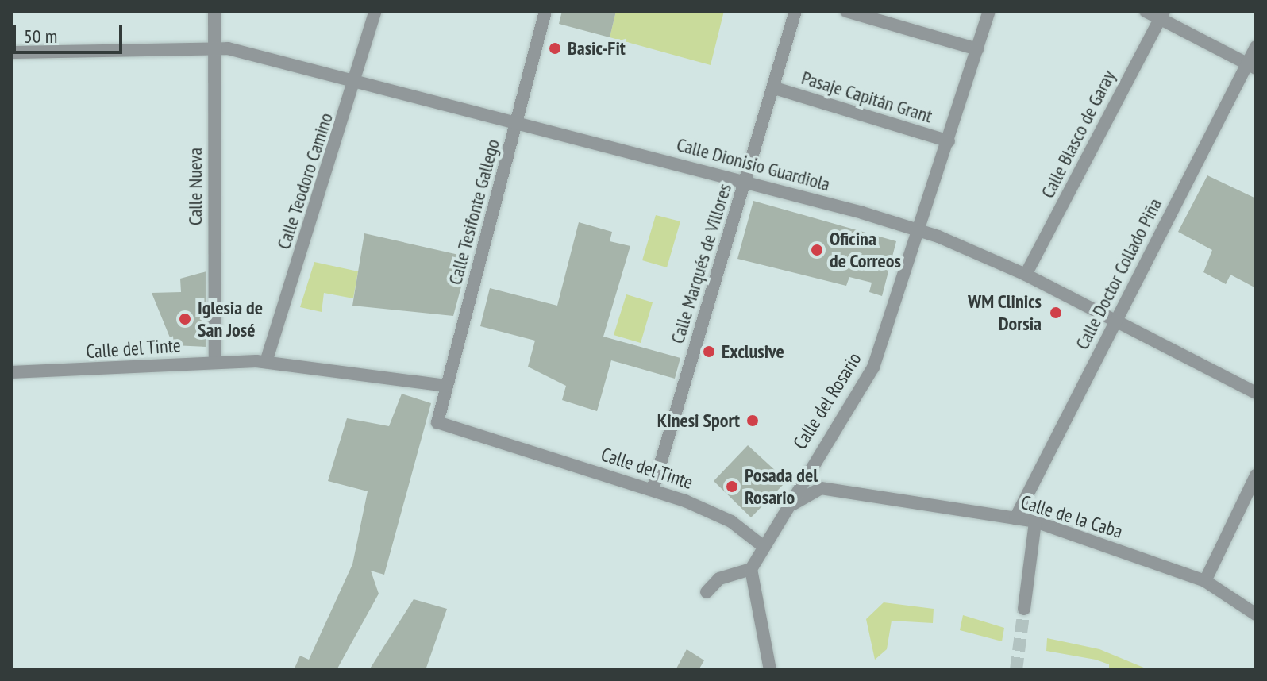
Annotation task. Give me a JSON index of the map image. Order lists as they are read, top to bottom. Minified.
{"streets":{"street":["Pasaje Capitán Grant","Calle Blasco de Garay","Calle Dionisio Guardiola","Calle Teodoro Camino","Calle Nueva","Calle Tesifonte Gallego","Calle Marqués de Villores","Calle Doctor Collado Piña","Calle del Tinte","Calle del Rosario","Calle de la Caba"]},"crossings":[["Pasaje Capitán Grant","Calle Marqués de Villores"],["Pasaje Capitán Grant","Calle del Rosario"],["Calle Blasco de Garay","Calle Dionisio Guardiola"],["Calle Dionisio Guardiola","Calle Teodoro Camino"],["Calle Dionisio Guardiola","Calle Nueva"],["Calle Dionisio Guardiola","Calle Tesifonte Gallego"],["Calle Dionisio Guardiola","Calle Marqués de Villores"],["Calle Dionisio Guardiola","Calle Doctor Collado Piña"],["Calle Dionisio Guardiola","Calle del Rosario"],["Calle Teodoro Camino","Calle del Tinte"],["Calle Nueva","Calle del Tinte"],["Calle Tesifonte Gallego","Calle del Tinte"],["Calle Marqués de Villores","Calle del Tinte"],["Calle Doctor Collado Piña","Calle de la Caba"],["Calle del Tinte","Calle del Rosario"],["Calle del Rosario","Calle de la Caba"]],"places":["Basic-Fit","Oficina de Correos","WM Clinics Dorsia","Iglesia de San José","Exclusive","Kinesi Sport","Posada del Rosario"],"scale_bar":"50 m"}
